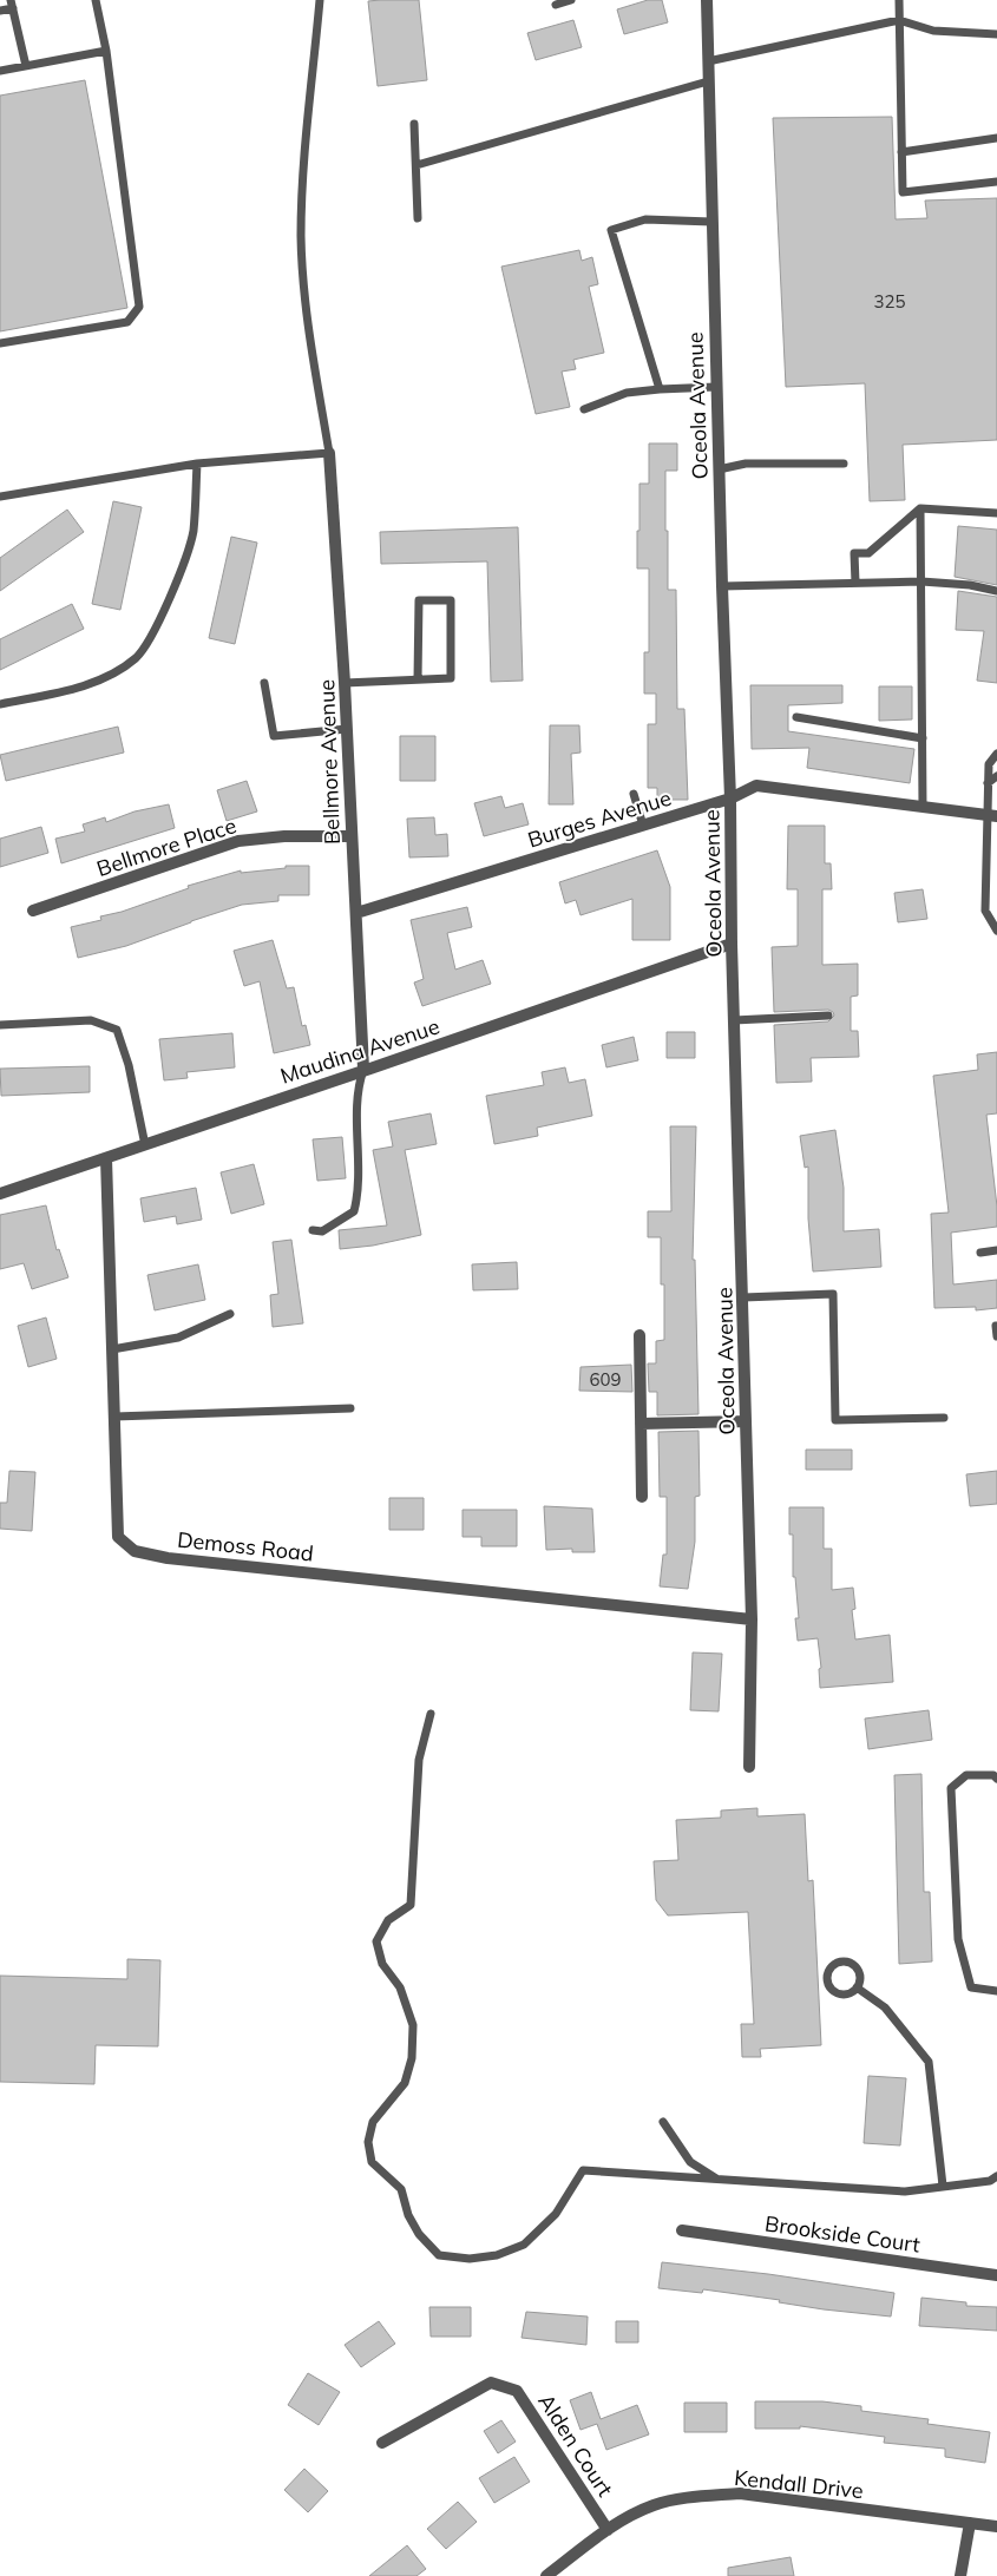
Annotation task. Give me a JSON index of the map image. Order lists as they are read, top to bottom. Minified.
{"streets":{"street":["Oceola Avenue","Bellmore Avenue","Burges Avenue","Bellmore Place","Maudina Avenue","Demoss Road","Brookside Court","Alden Court","Kendall Drive"]},"crossings":[["Oceola Avenue","Burges Avenue"],["Oceola Avenue","Maudina Avenue"],["Oceola Avenue","Demoss Road"],["Bellmore Avenue","Burges Avenue"],["Bellmore Avenue","Bellmore Place"],["Bellmore Avenue","Maudina Avenue"],["Maudina Avenue","Demoss Road"],["Alden Court","Kendall Drive"]],"house_numbers":["325","609"]}
